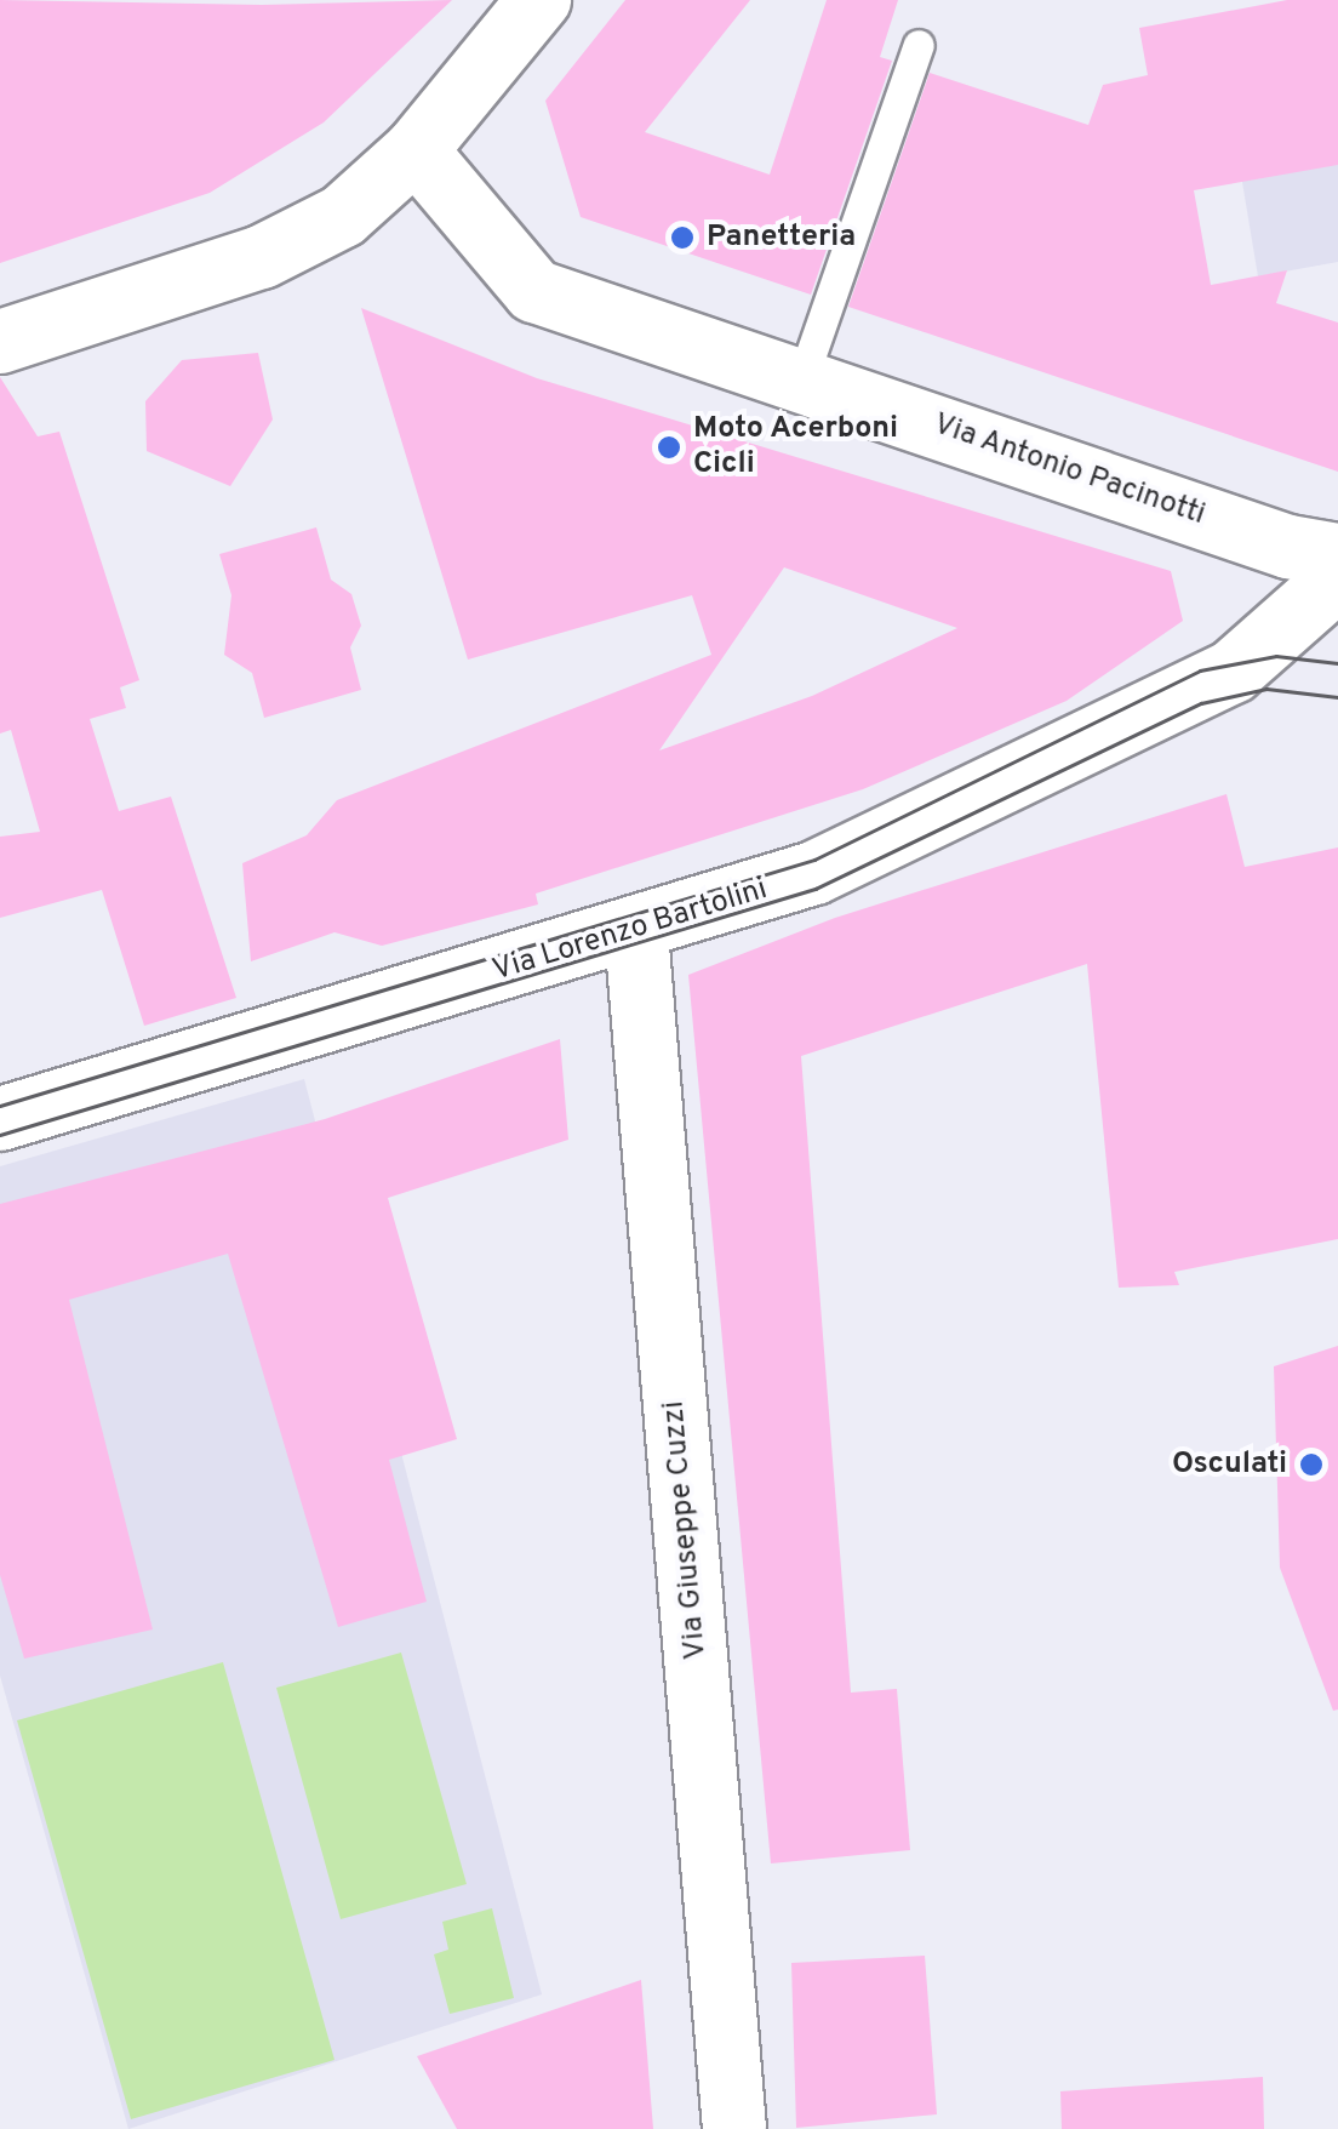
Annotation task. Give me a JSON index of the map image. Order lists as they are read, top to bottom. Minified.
{"streets":{"street":["Via Antonio Pacinotti","Via Lorenzo Bartolini","Via Giuseppe Cuzzi"]},"crossings":[["Via Lorenzo Bartolini","Via Giuseppe Cuzzi"]],"places":["Panetteria","Moto Acerboni Cicli","Osculati"]}
